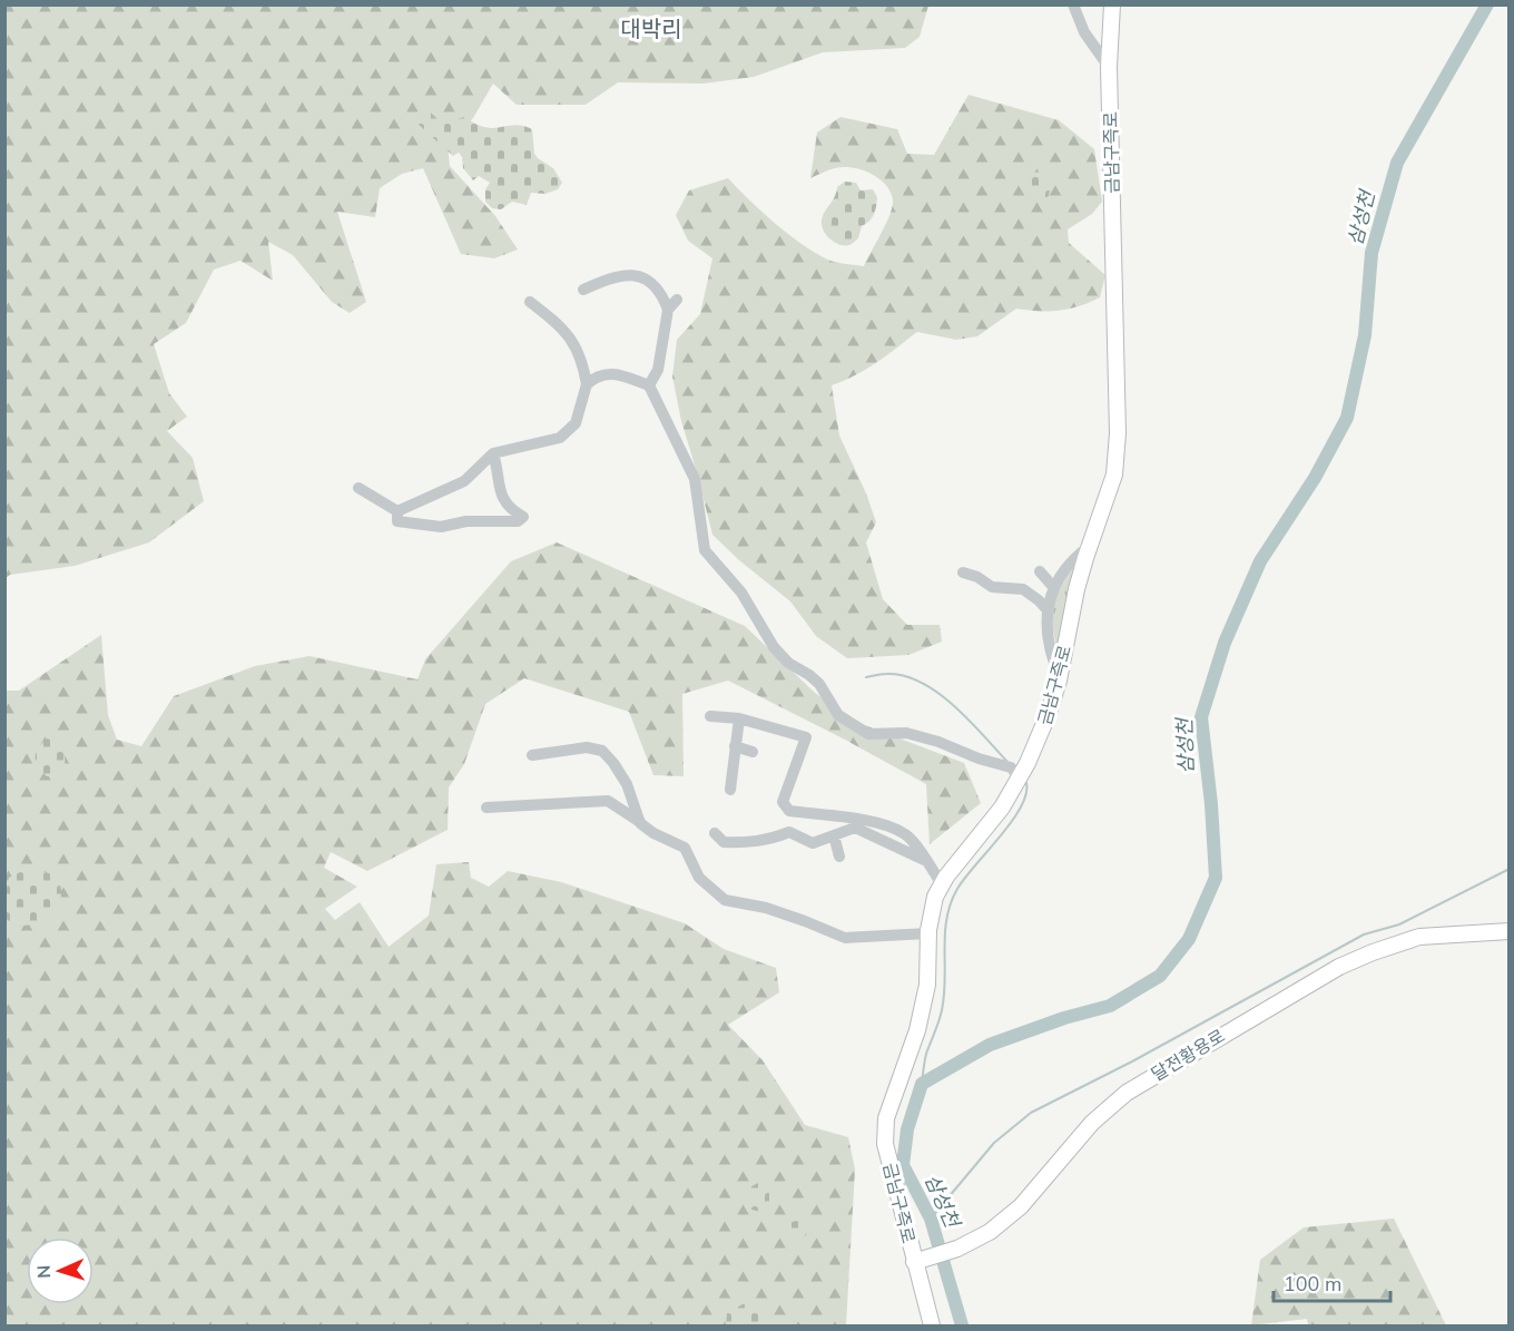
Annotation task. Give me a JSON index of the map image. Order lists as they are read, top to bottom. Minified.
{"streets":{"main road":["금남구즉로","달전황용로"]},"crossings":[["금남구즉로","달전황용로"]],"districts":["대박리"],"water":["삼성천"],"scale_bar":"100 m","north":"left"}
